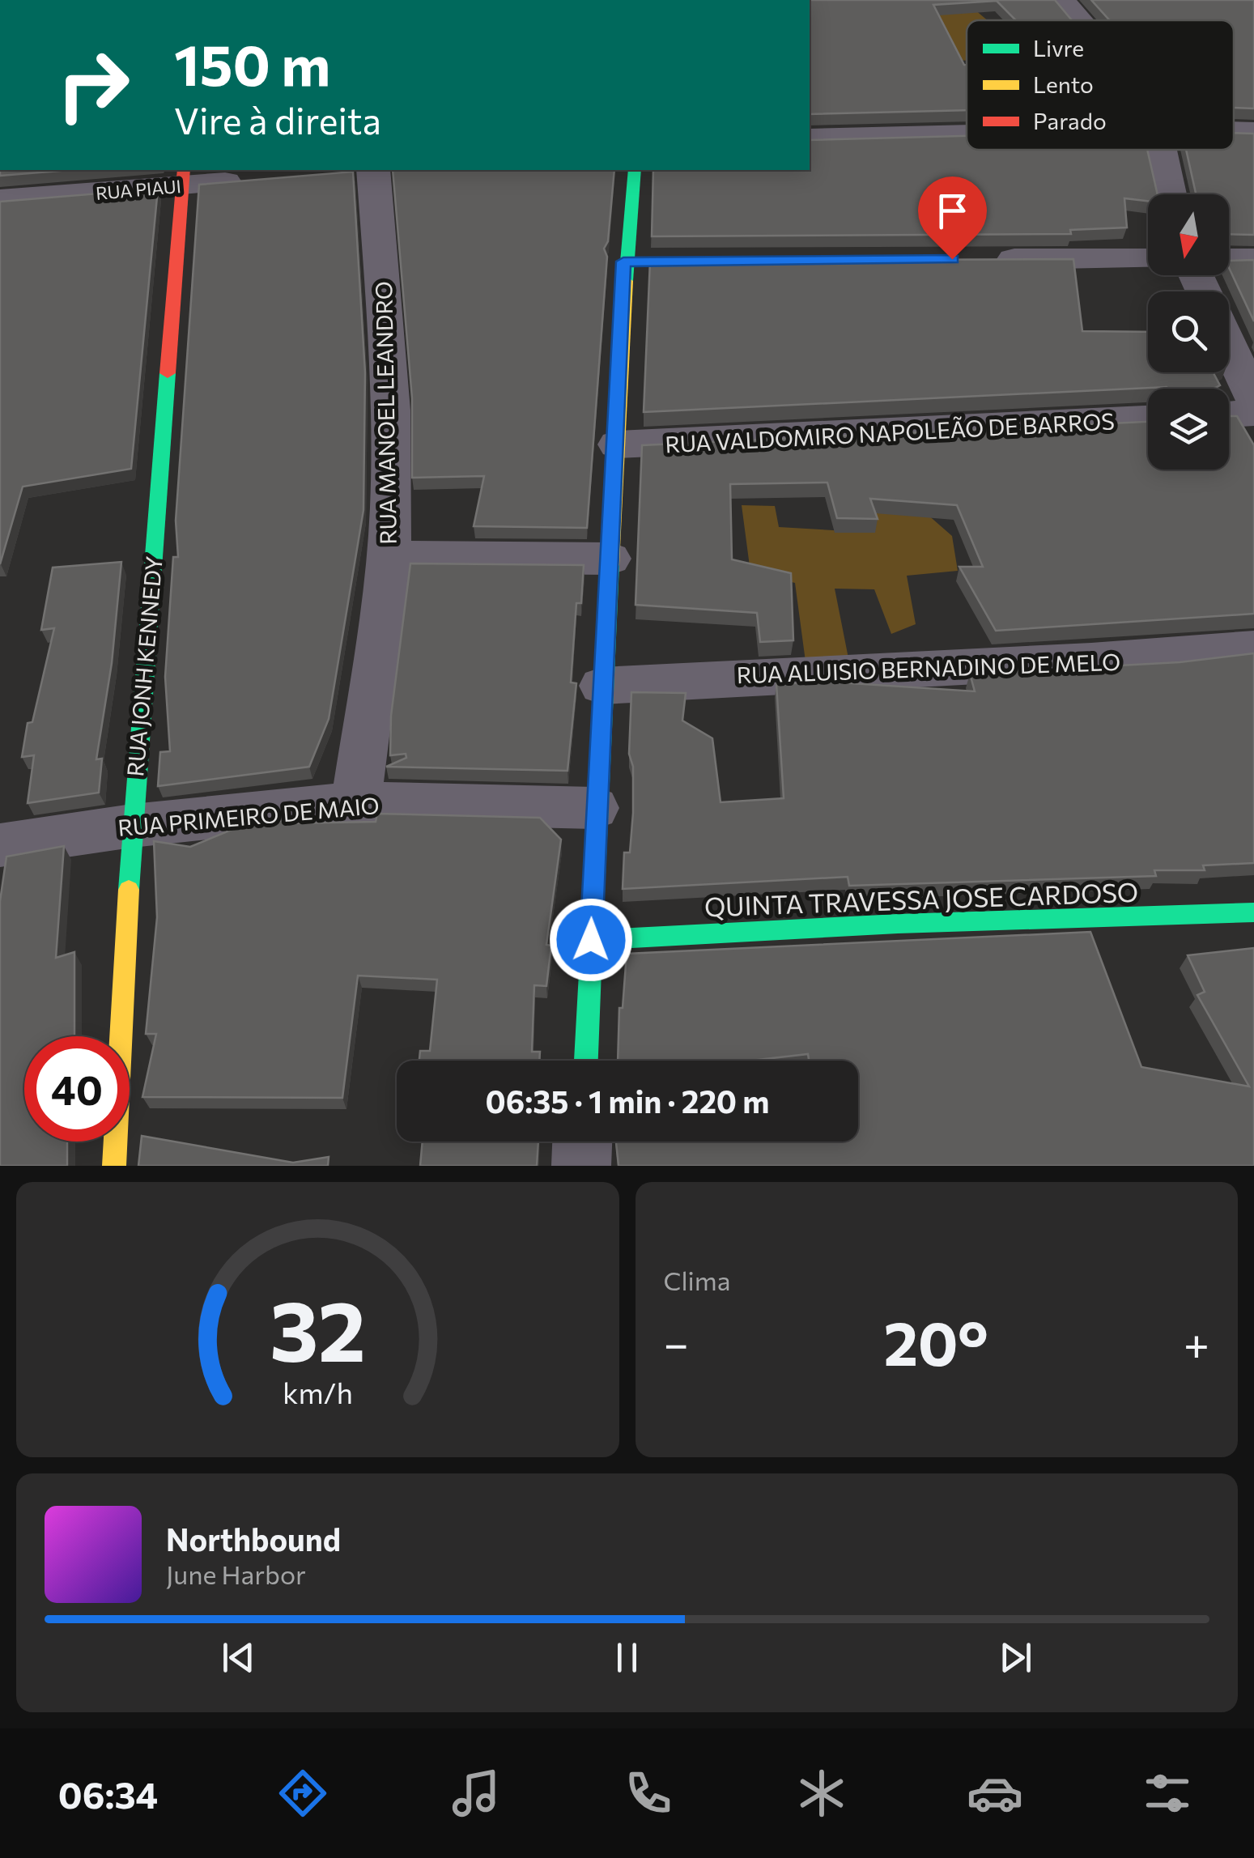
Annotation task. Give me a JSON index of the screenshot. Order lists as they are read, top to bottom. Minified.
{"streets":{"street":["RUA PIAUI","RUA MANOEL LEANDRO","RUA VALDOMIRO NAPOLEÃO DE BARROS","RUA JONH KENNEDY","RUA ALUISIO BERNADINO DE MELO","RUA PRIMEIRO DE MAIO","QUINTA TRAVESSA JOSE CARDOSO"]},"crossings":[["RUA PIAUI","RUA JONH KENNEDY"],["RUA MANOEL LEANDRO","RUA PRIMEIRO DE MAIO"],["RUA JONH KENNEDY","RUA PRIMEIRO DE MAIO"]],"legend":["Livre","Lento","Parado"],"north":"bottom","page":{"turn":["150 m","Vire à direita"],"limit":"40","trip":"06:35 · 1 min · 220 m","tile":"Clima","heat":["−","20°","+"],"song":["Northbound","June Harbor"],"tabs":"06:34","gauge":["32","km/h"]}}
